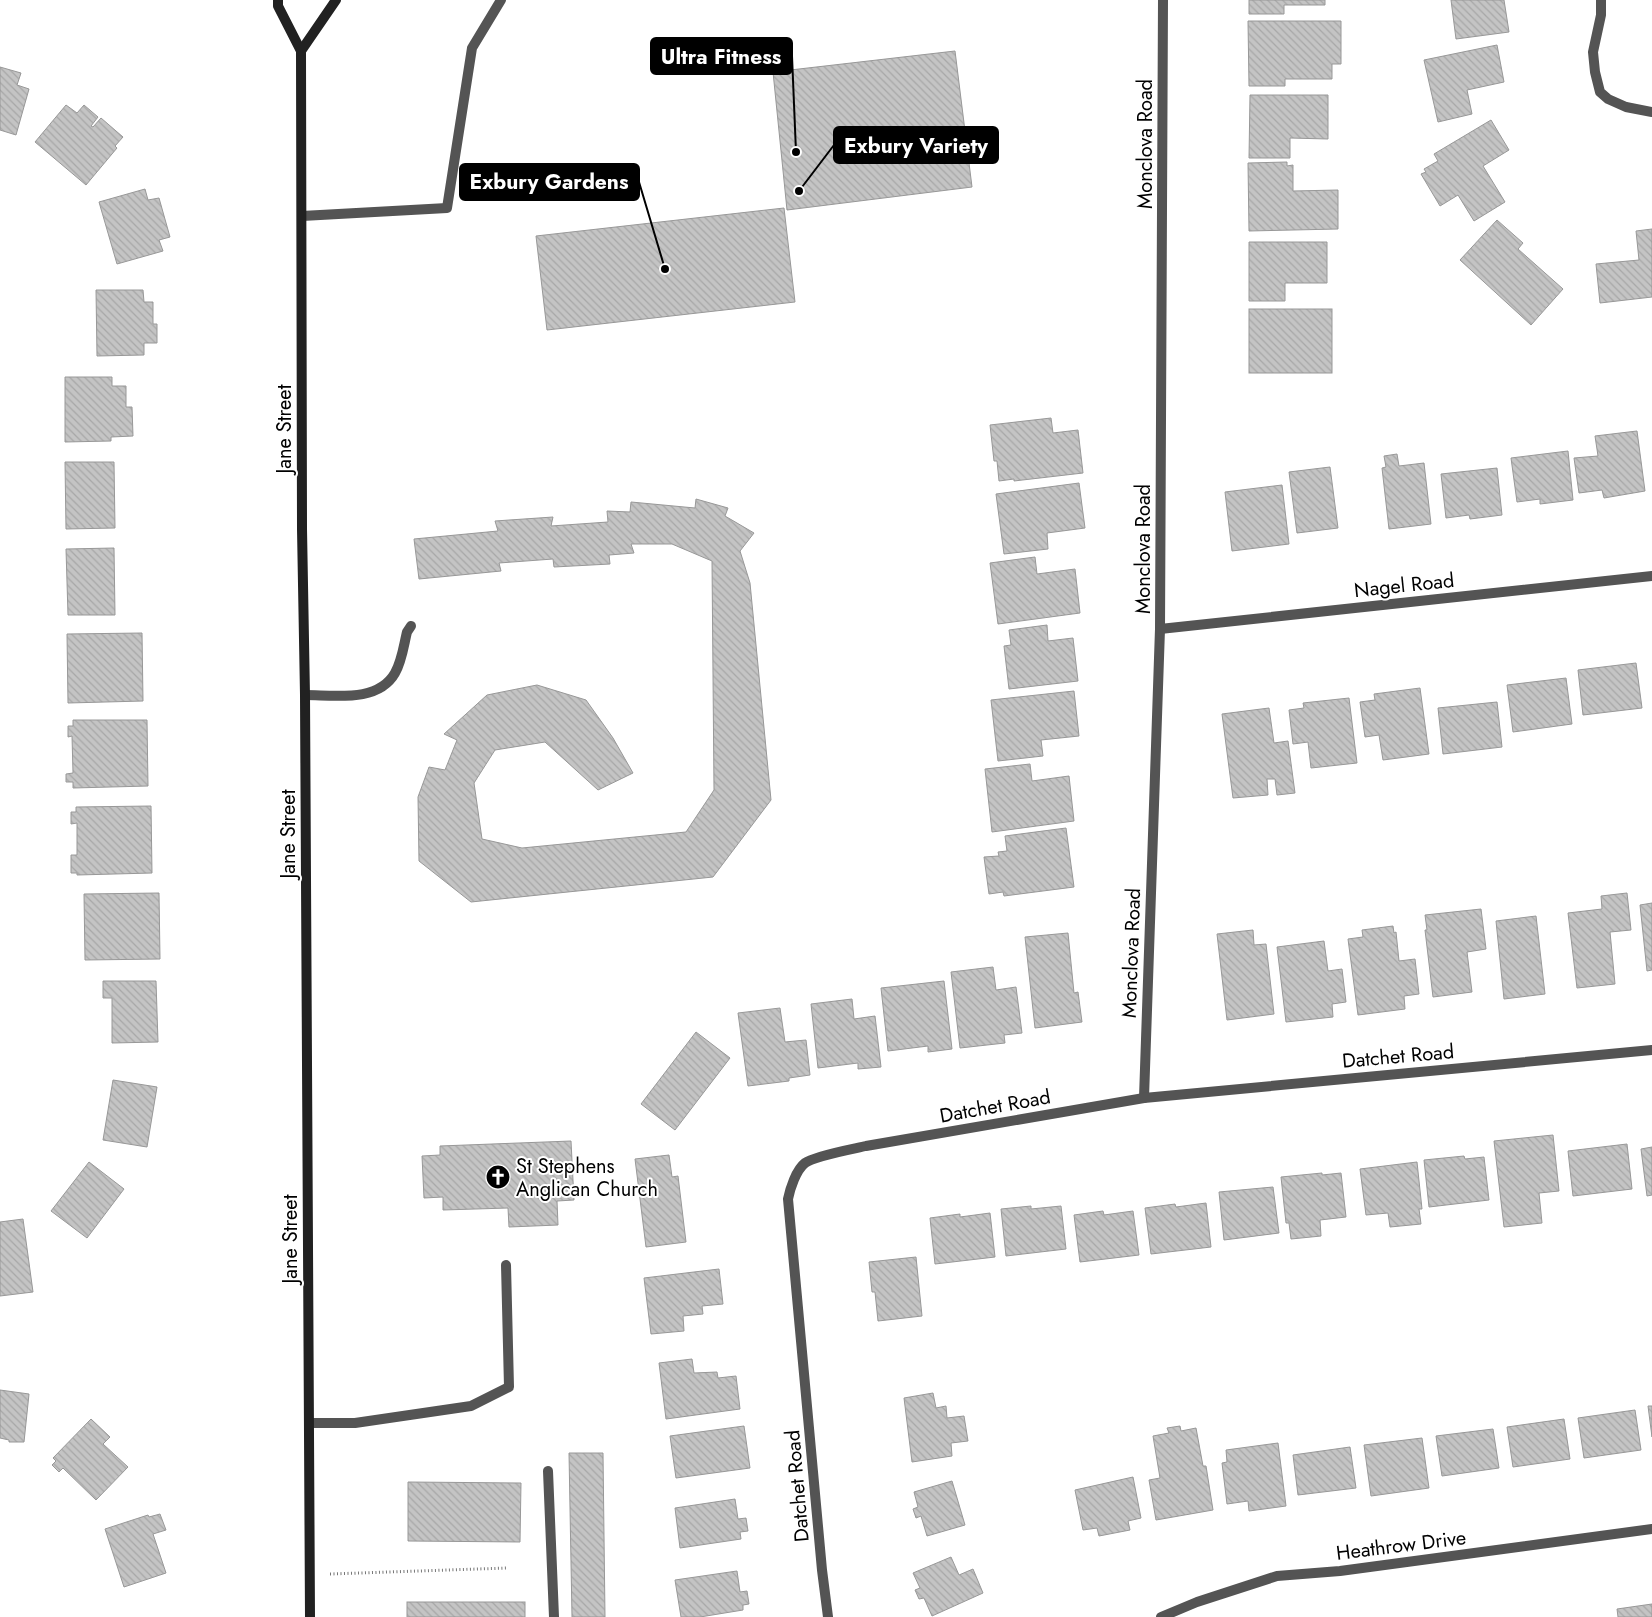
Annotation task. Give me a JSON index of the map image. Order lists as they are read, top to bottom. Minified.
{"streets":{"main road":["Jane Street"],"street":["Monclova Road","Nagel Road","Datchet Road","Heathrow Drive"]},"crossings":[["Monclova Road","Nagel Road"],["Monclova Road","Datchet Road"]],"places":{"other":["Ultra Fitness","Exbury Variety","Exbury Gardens"],"church":["St Stephens Anglican Church"]}}
